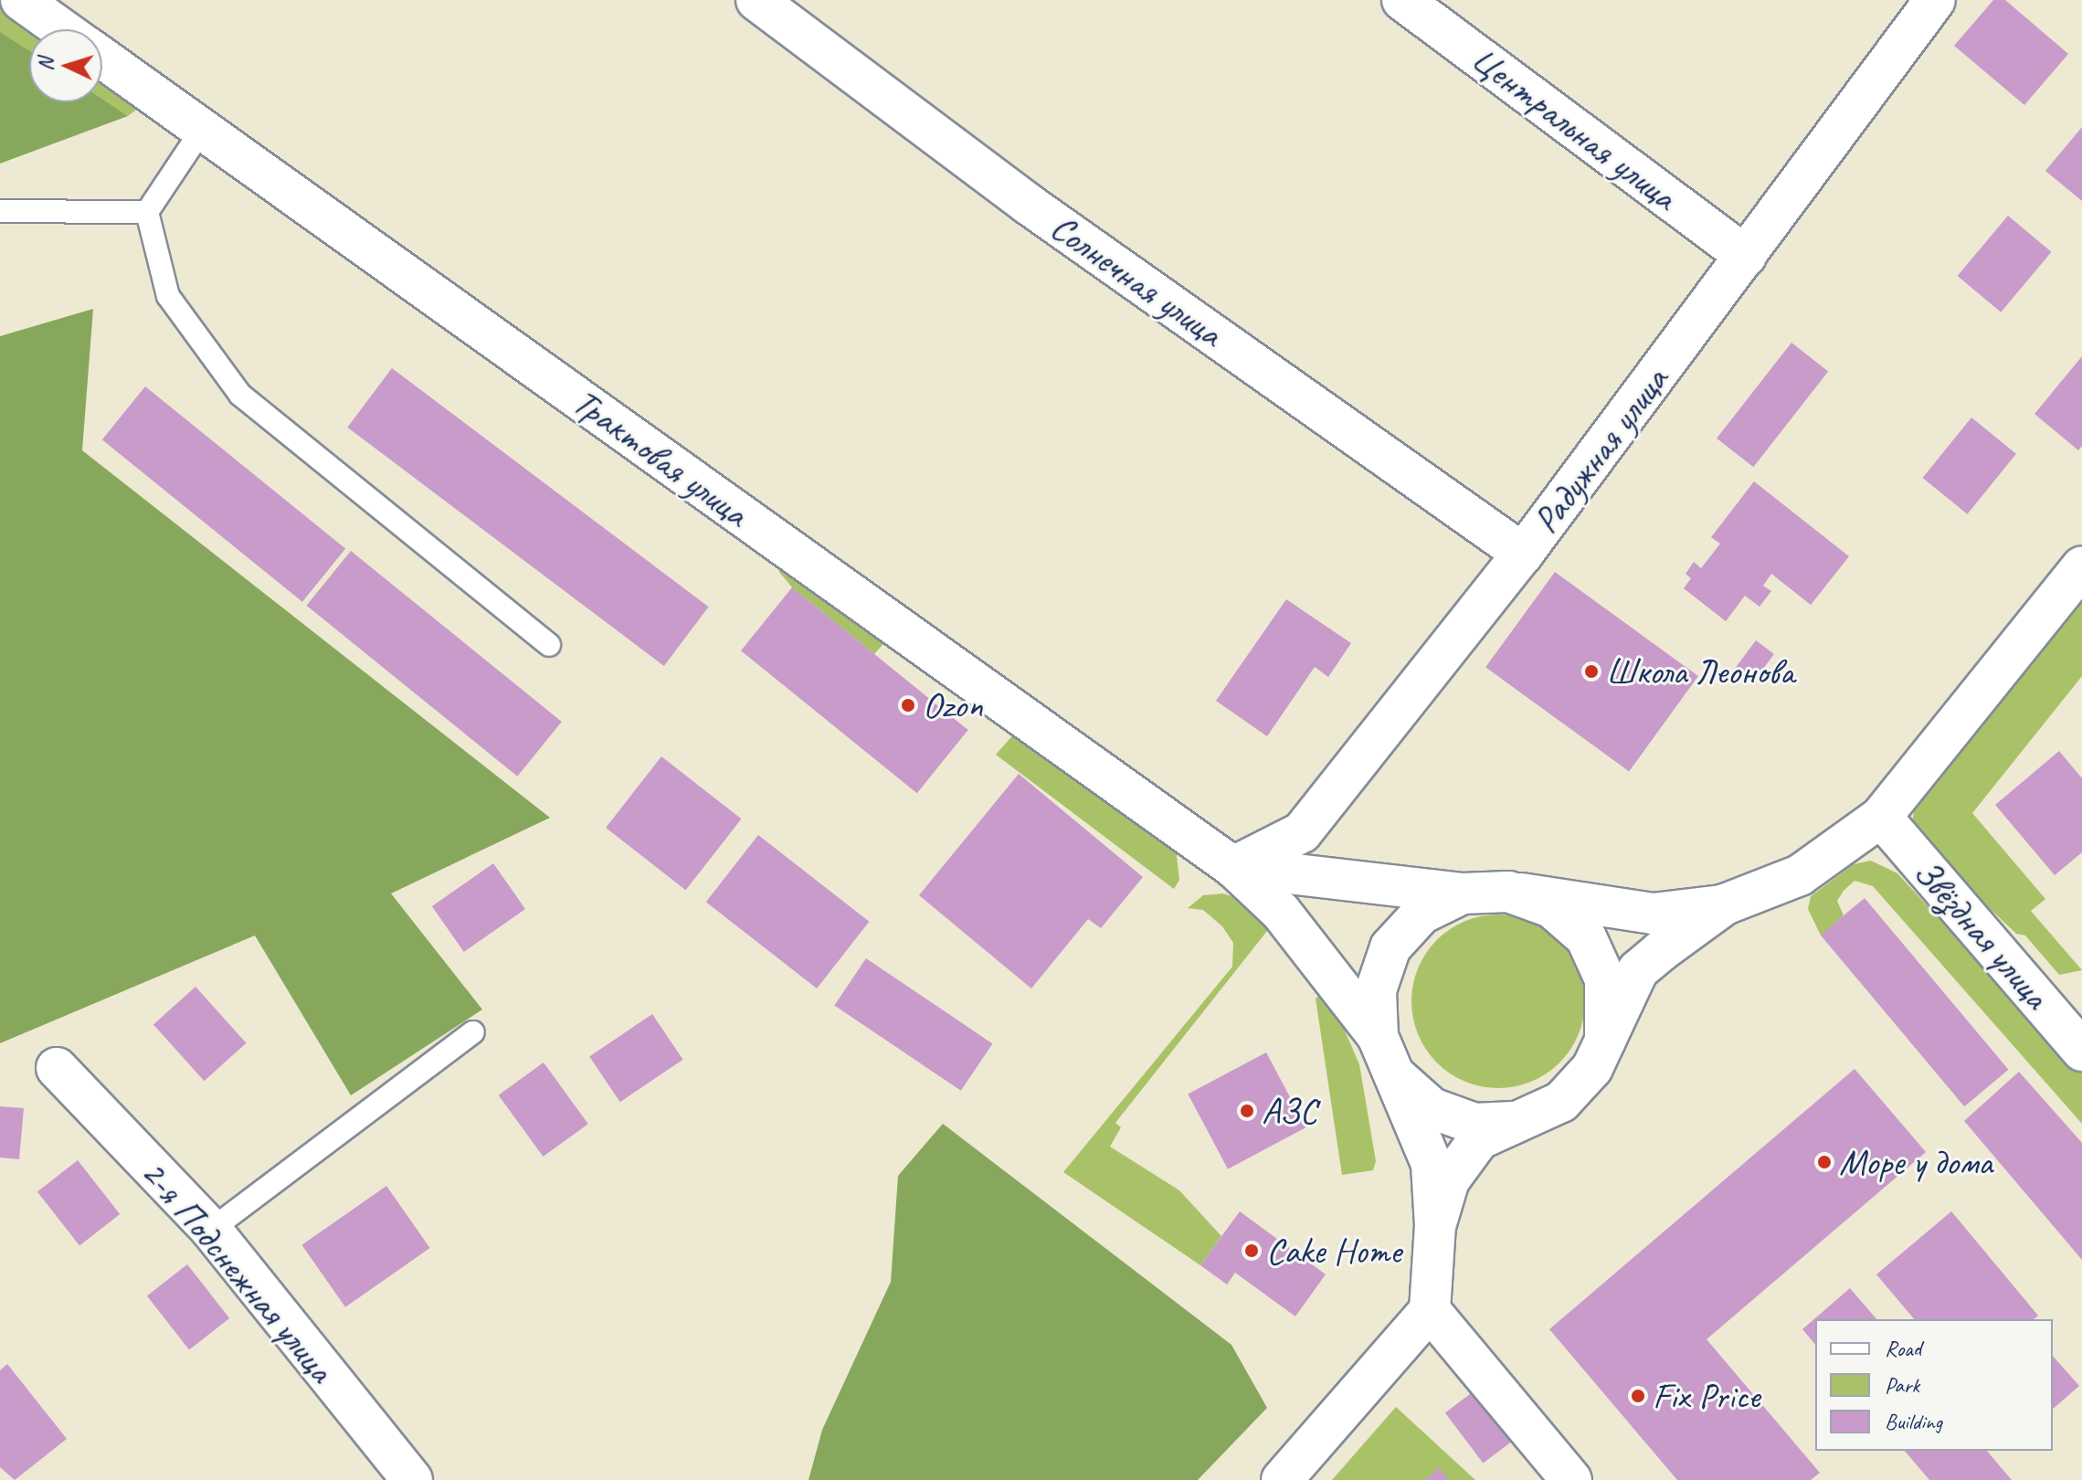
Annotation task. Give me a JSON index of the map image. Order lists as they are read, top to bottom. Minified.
{"streets":{"street":["Центральная улица","Солнечная улица","Радужная улица","Трактовая улица","Звёздная улица","2-я Подснежная улица"]},"crossings":[["Центральная улица","Радужная улица"],["Солнечная улица","Радужная улица"],["Радужная улица","Трактовая улица"]],"places":["Школа Леонова","Ozon","АЗС","Море у дома","Cake Home","Fix Price"],"legend":["Road","Park","Building"],"north":"left"}
